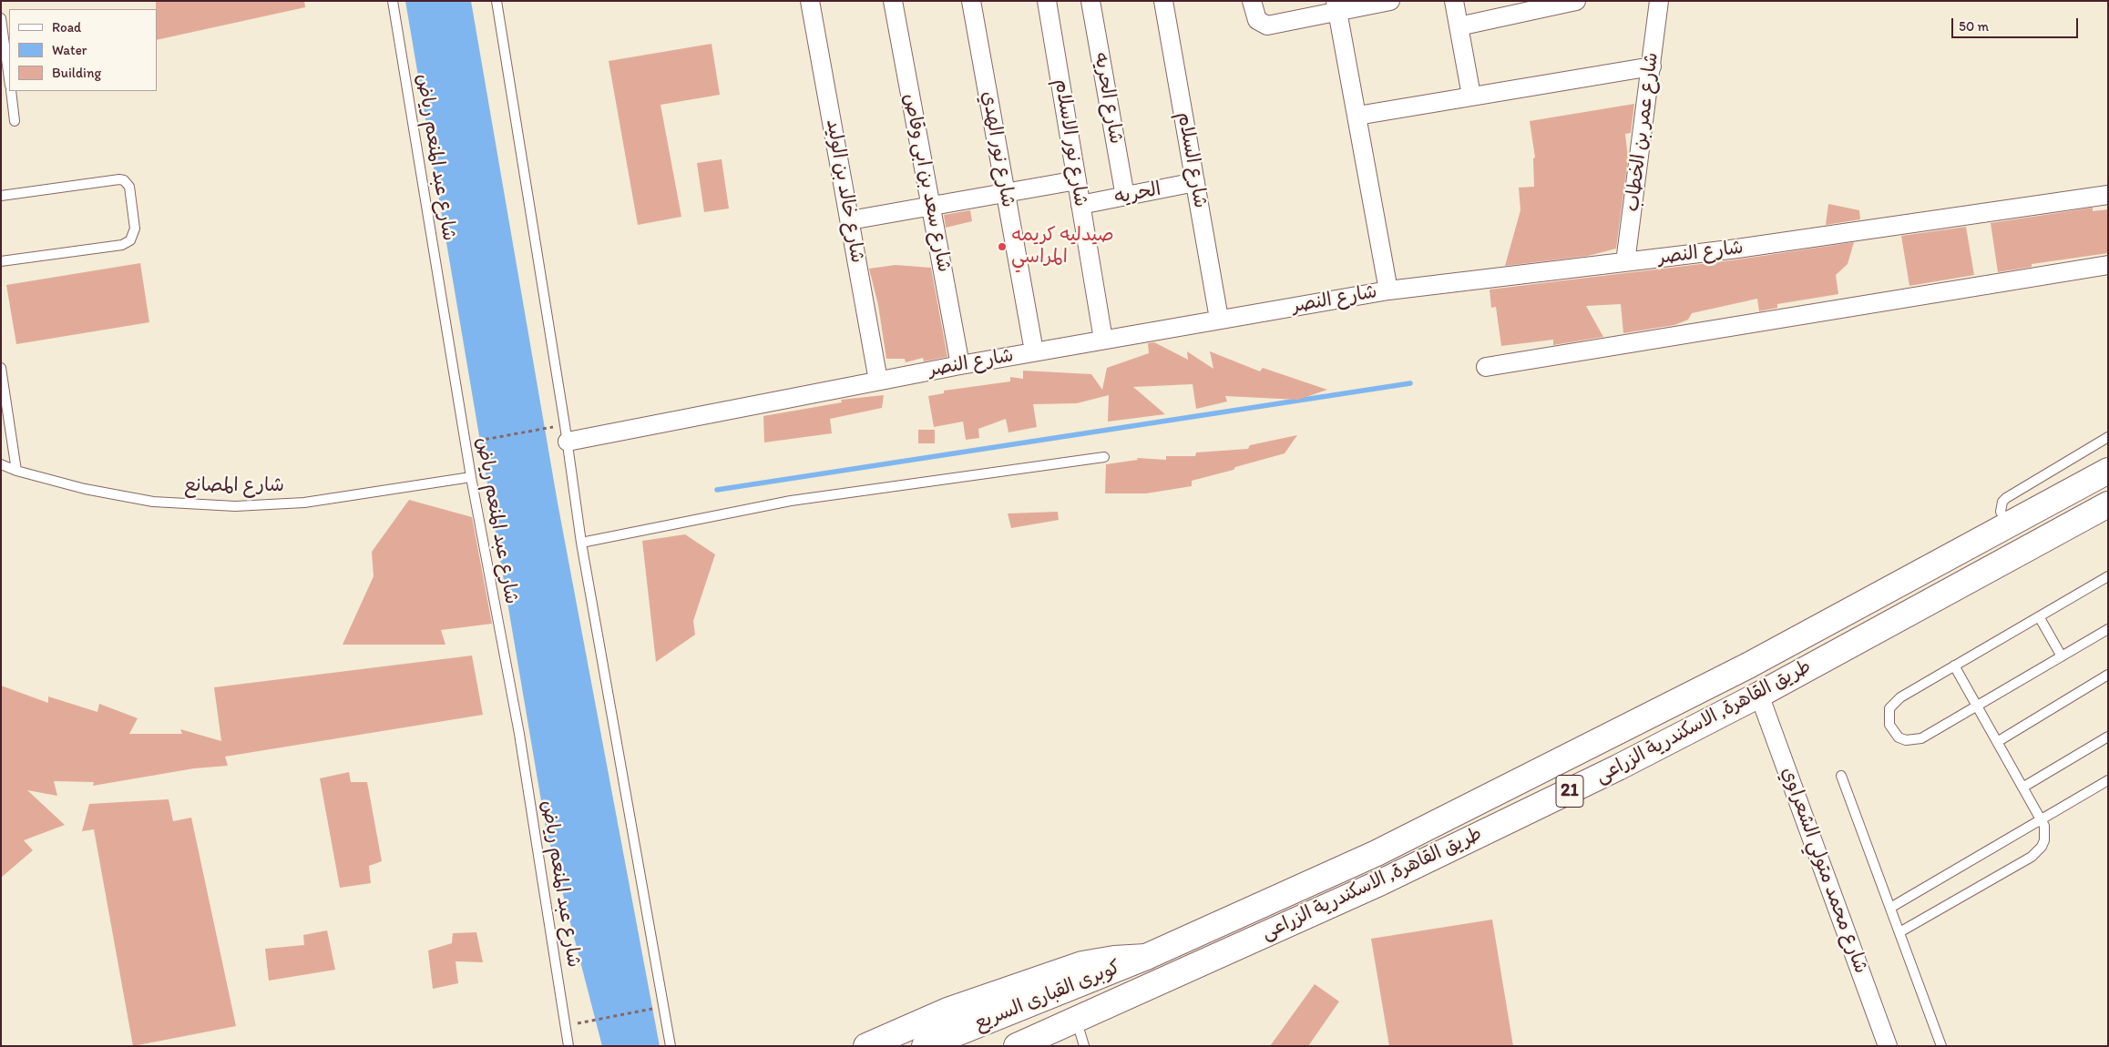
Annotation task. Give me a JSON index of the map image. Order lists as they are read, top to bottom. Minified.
{"streets":{"highway":["طريق القاهرة, الاسكندرية الزراعى","21","كوبرى القبارى السريع"],"street":["شارع الحريه","شارع عمر بن الخطاب","شارع نور الاسلام","شارع نور الهدي","شارع السلام","شارع سعد بن ابى وقاص","شارع خالد بن الوليد","الحريه","شارع النصر","شارع محمد متولي الشعراوي"],"lane":["شارع عبد المنعم رياض","شارع المصانع"]},"crossings":[["شارع الحريه","الحريه"],["شارع عمر بن الخطاب","شارع النصر"],["شارع نور الاسلام","الحريه"],["شارع نور الاسلام","شارع النصر"],["شارع نور الهدي","شارع النصر"],["شارع عبد المنعم رياض","شارع المصانع"],["شارع السلام","الحريه"],["شارع السلام","شارع النصر"],["شارع سعد بن ابى وقاص","شارع النصر"],["شارع خالد بن الوليد","شارع النصر"],["طريق القاهرة, الاسكندرية الزراعى","شارع محمد متولي الشعراوي"],["طريق القاهرة, الاسكندرية الزراعى","كوبرى القبارى السريع"]],"places":["صيدليه كريمه المراسي"],"legend":["Road","Water","Building"],"scale_bar":"50 m"}
